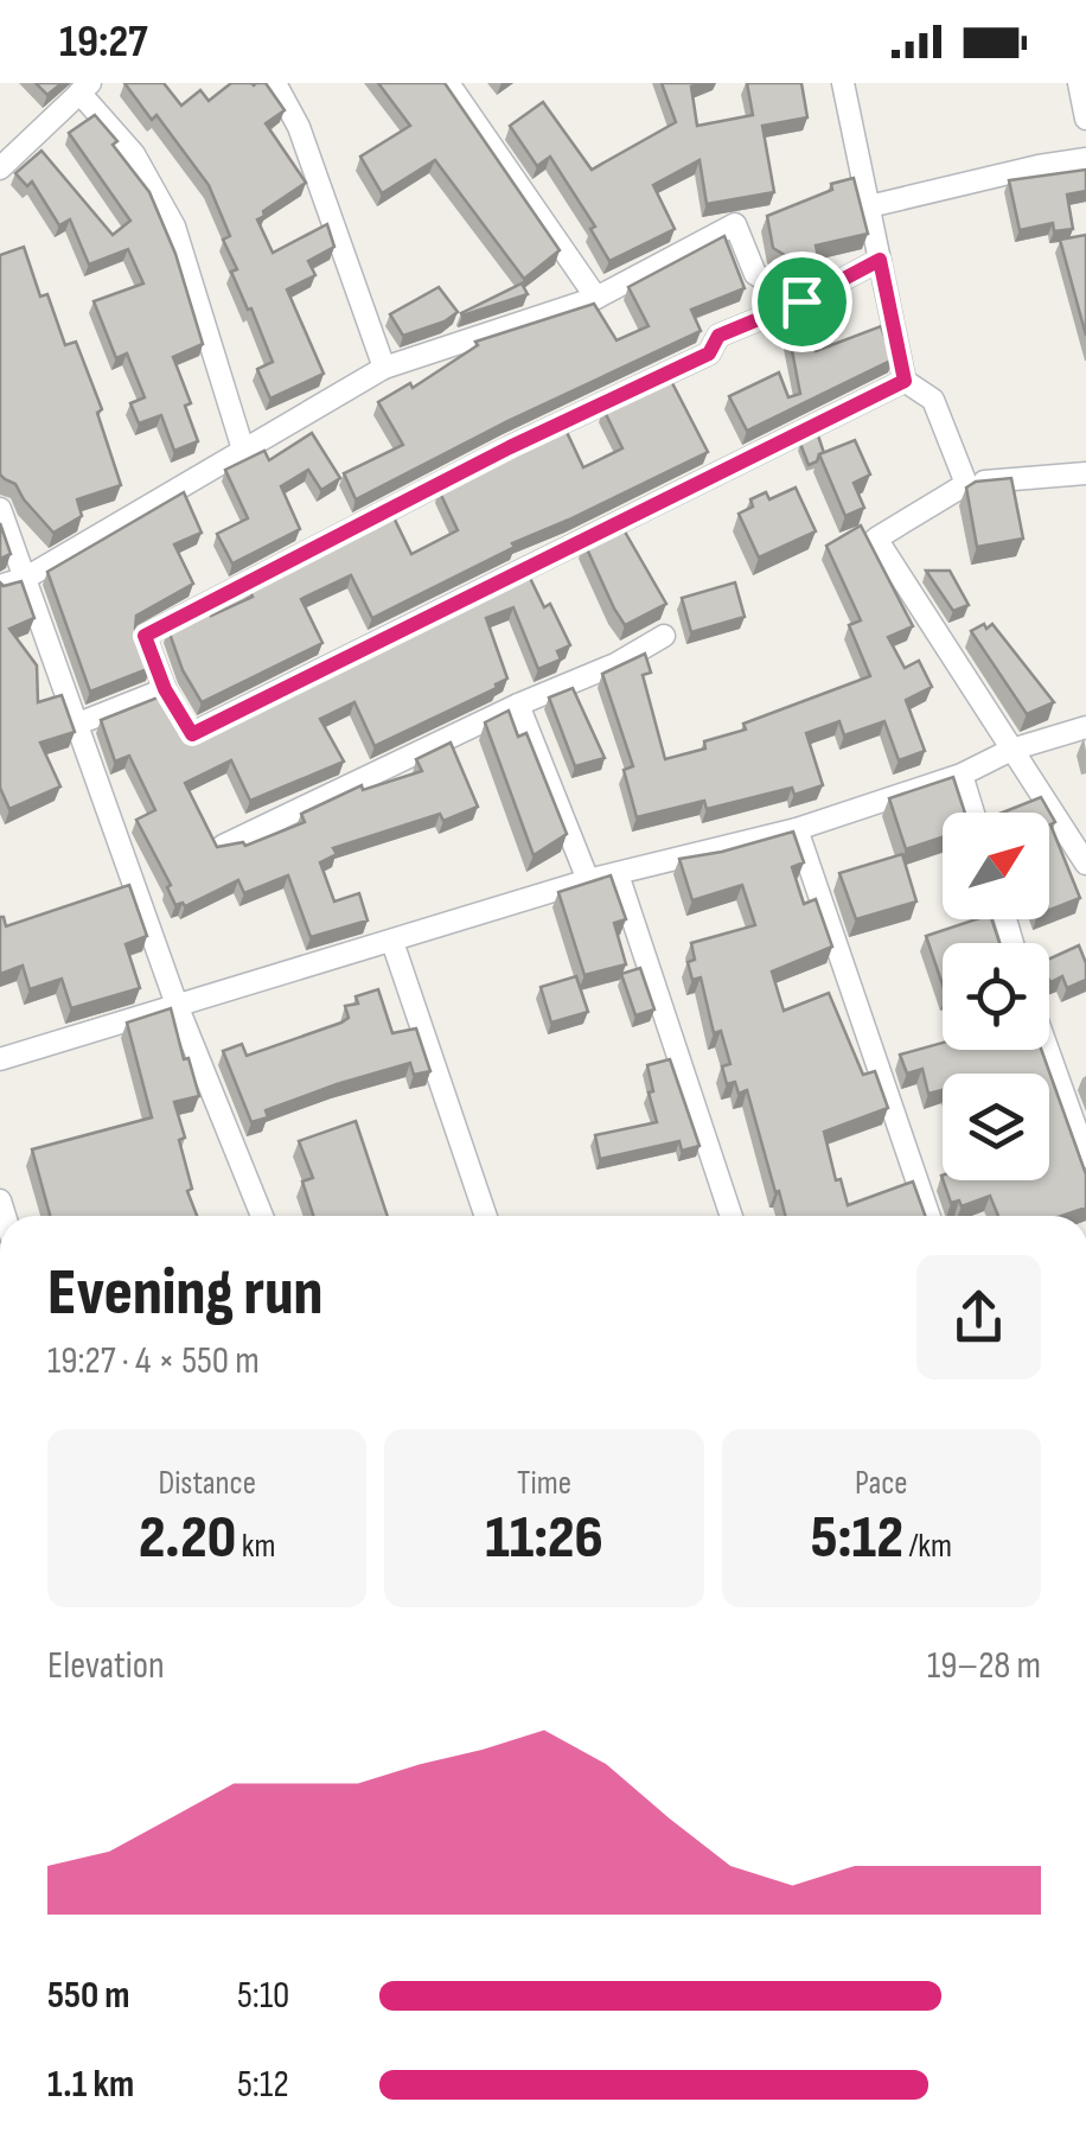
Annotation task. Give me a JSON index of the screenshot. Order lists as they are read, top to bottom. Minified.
{"north":"top right","page":{"status":"19:27","heading":["Evening run","19:27 · 4 × 550 m"],"stats":[["Distance","2.20 km"],["Time","11:26"],["Pace","5:12 /km"]],"chart":["Elevation","19–28 m"],"list":[{"name":"550 m","note":"5:10"},{"name":"1.1 km","note":"5:12"}]}}
